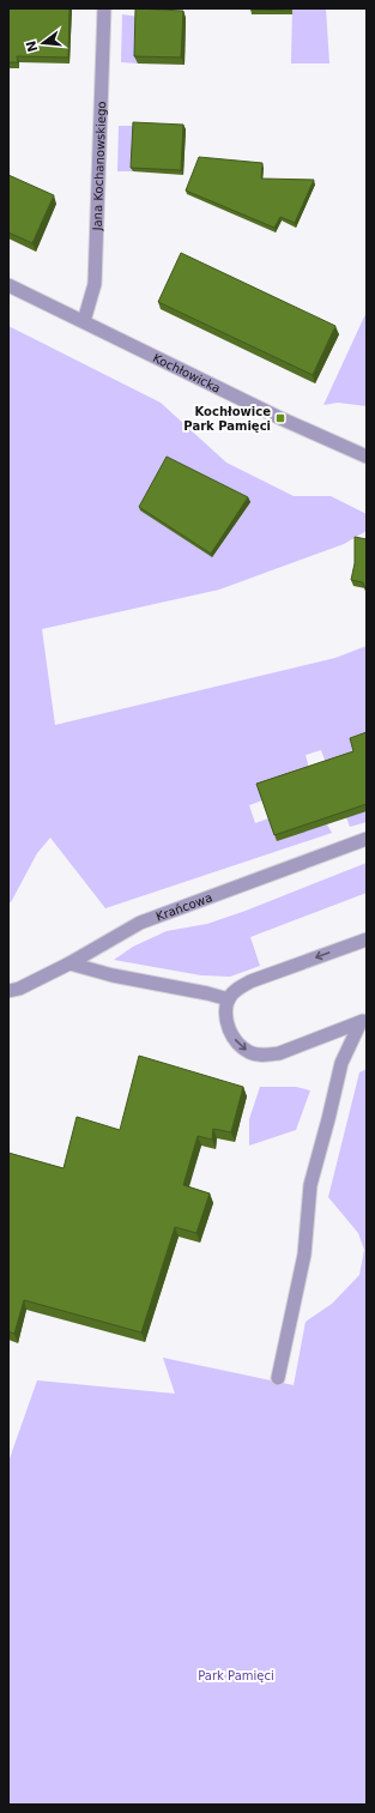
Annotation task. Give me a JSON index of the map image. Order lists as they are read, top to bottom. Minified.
{"streets":{"street":["Jana Kochanowskiego","Kochłowicka","Krańcowa"]},"crossings":[["Jana Kochanowskiego","Kochłowicka"]],"parks":["Park Pamięci"],"places":{"transit":["Kochłowice Park Pamięci"]},"north":"left"}
